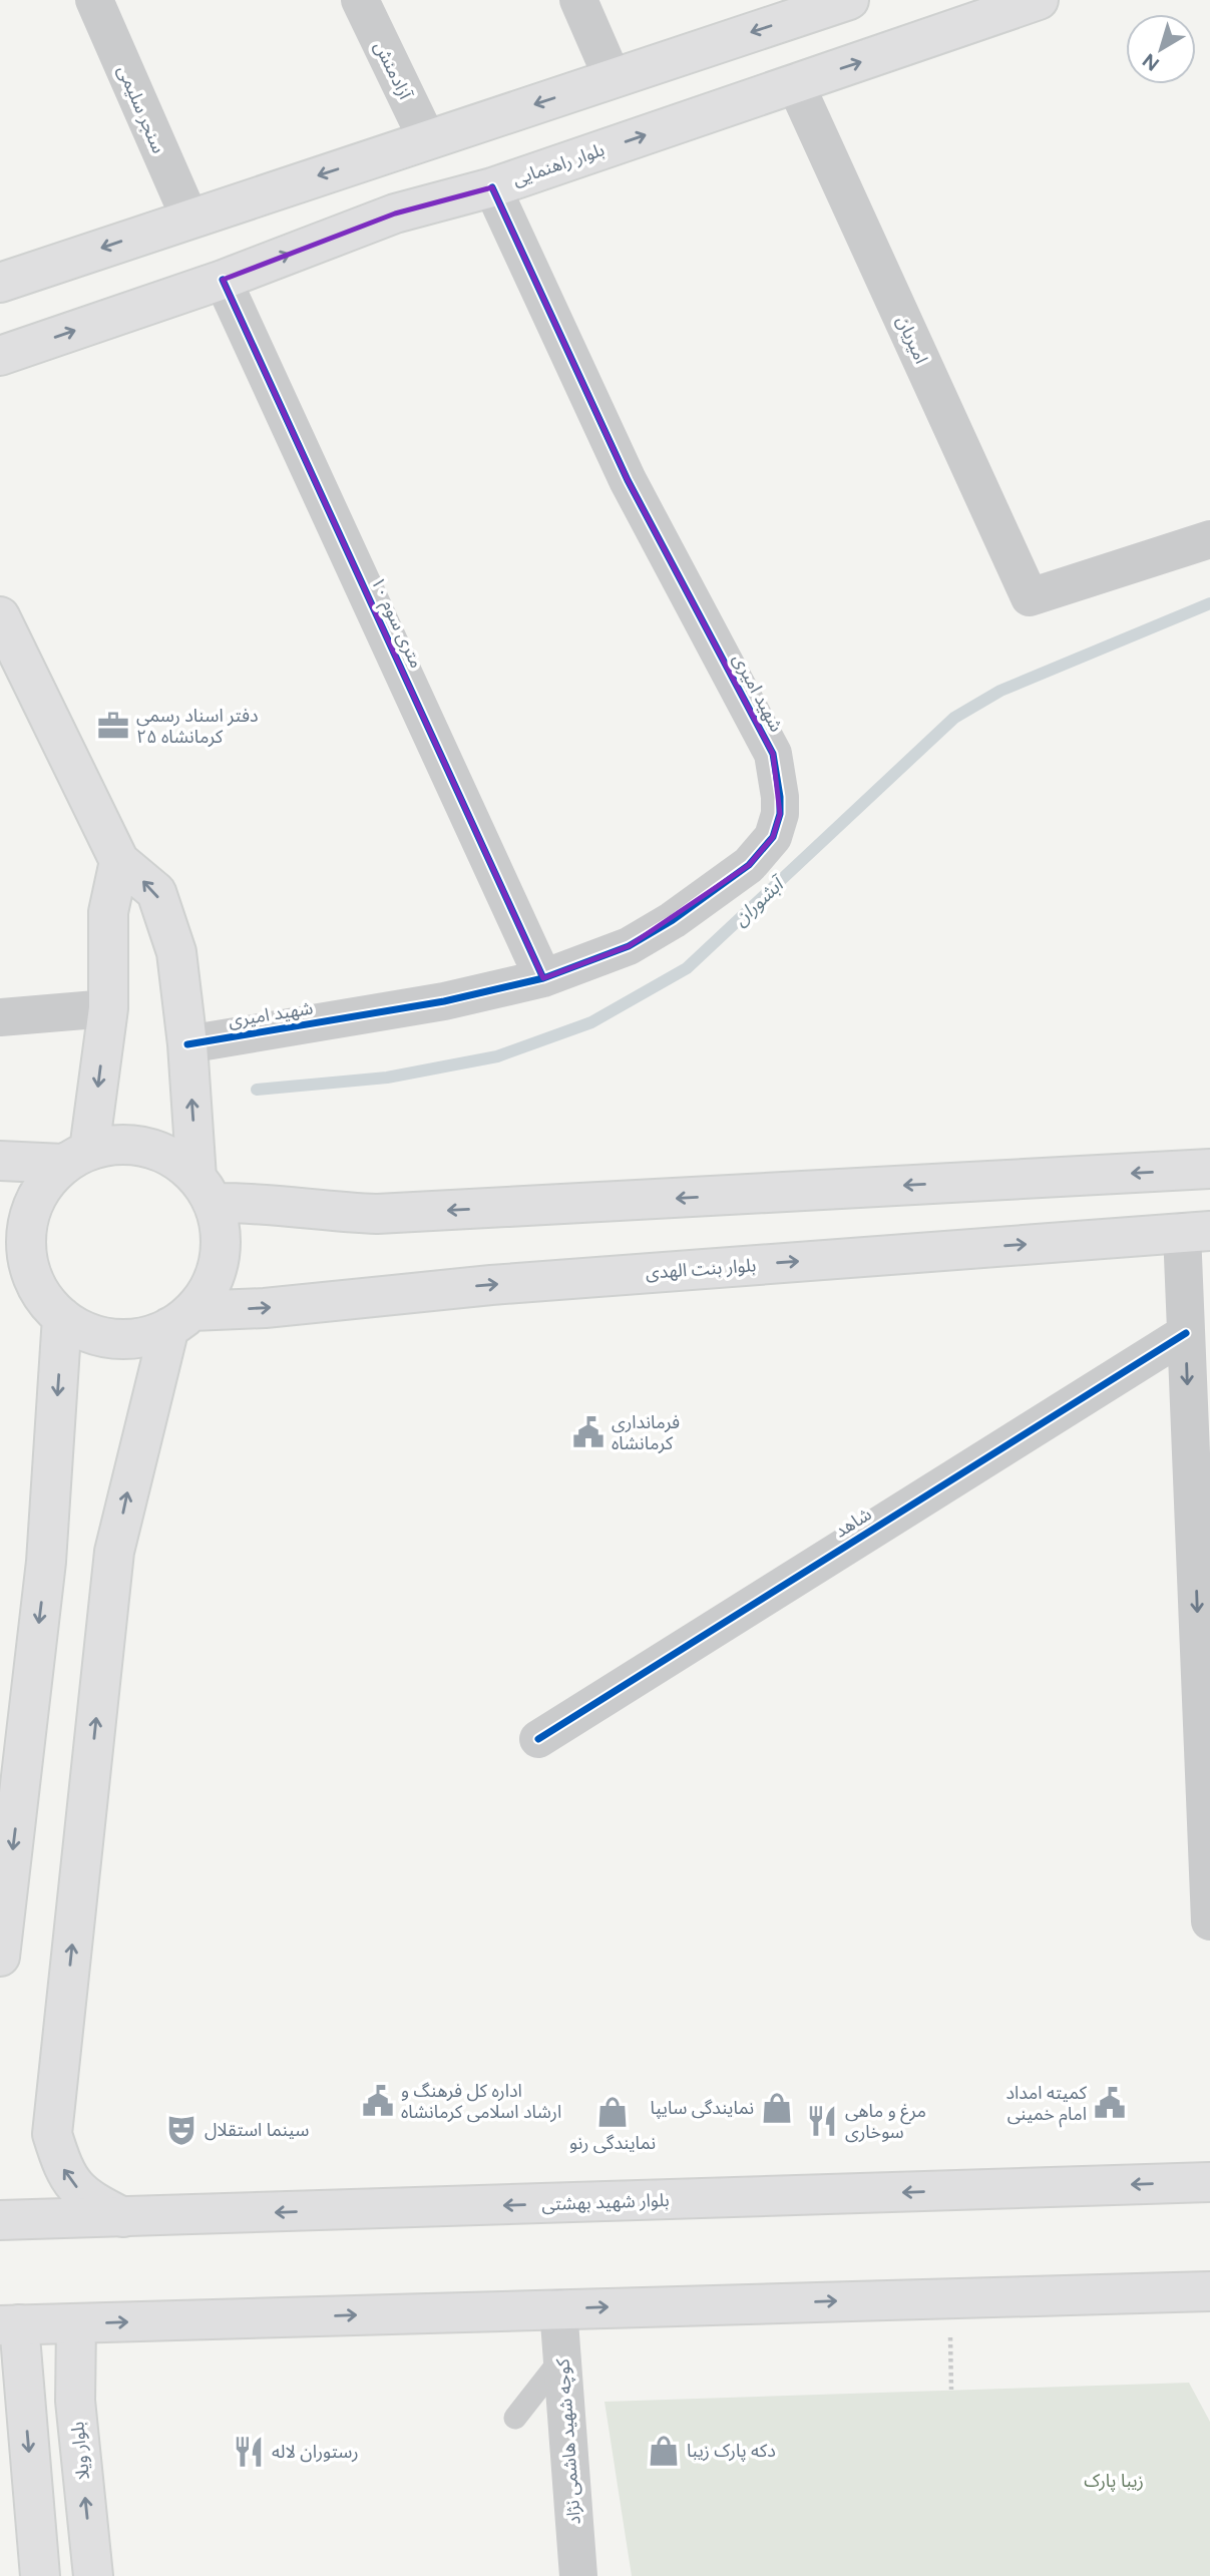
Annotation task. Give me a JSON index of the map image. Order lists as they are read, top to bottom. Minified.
{"streets":{"main road":["بلوار راهنمایی","بلوار بنت الهدی","بلوار شهید بهشتی","بلوار ویلا"],"street":["آزادمنش","سنجر سلیمی","امیریان","۱۰ متری سوم","شهید امیری","شاهد","کوچه شهید هاشمی نژاد"]},"crossings":[["بلوار راهنمایی","امیریان"],["بلوار راهنمایی","۱۰ متری سوم"],["بلوار راهنمایی","شهید امیری"],["۱۰ متری سوم","شهید امیری"]],"water":["آبشوران"],"parks":["زیبا پارک"],"places":{"office":["دفتر اسناد رسمی ۲۵ کرمانشاه"],"public building":["فرمانداری کرمانشاه","اداره کل فرهنگ و ارشاد اسلامی کرمانشاه","کمیته امداد امام خمینی"],"shop":["نمایندگی سایپا","نمایندگی رنو","دکه پارک زیبا"],"restaurant":["مرغ و ماهی سوخاری","رستوران لاله"],"theatre":["سینما استقلال"]},"north":"bottom left"}
